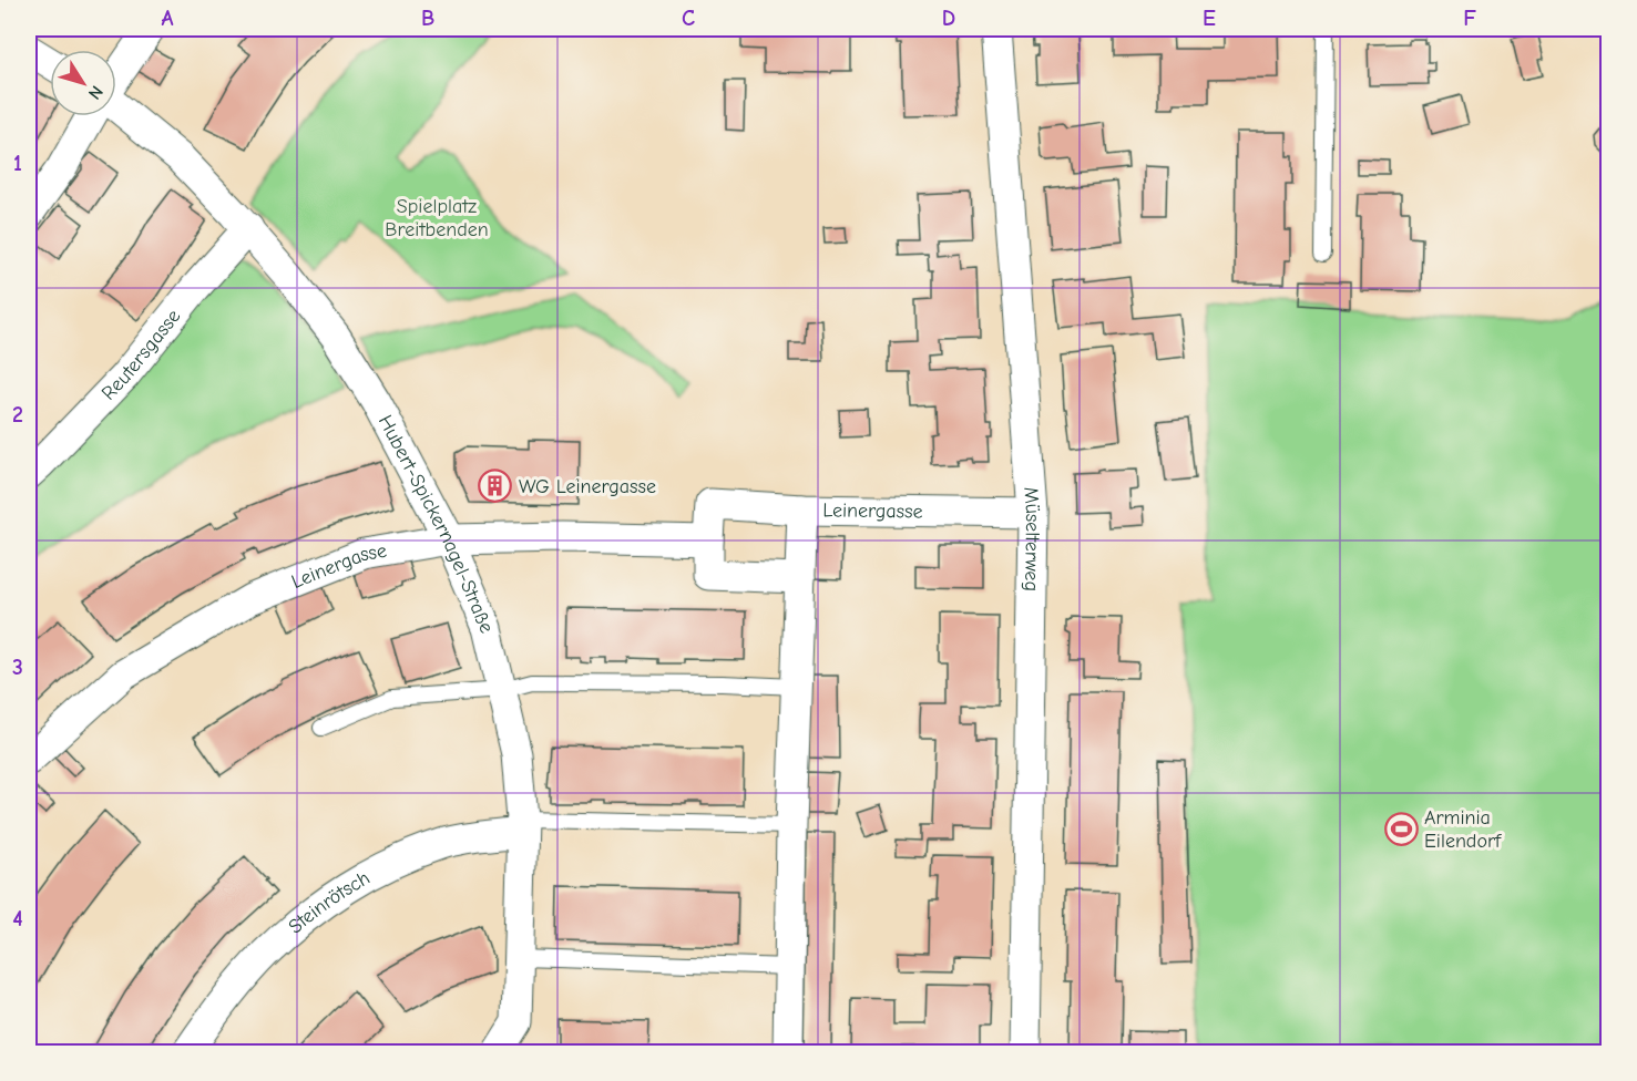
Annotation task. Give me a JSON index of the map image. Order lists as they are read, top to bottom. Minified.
{"streets":{"street":["Reutersgasse","Leinergasse","Hubert-Spickernagel-Straße","Müselterweg","Steinrötsch"]},"crossings":[["Reutersgasse","Hubert-Spickernagel-Straße"],["Leinergasse","Hubert-Spickernagel-Straße"],["Leinergasse","Müselterweg"],["Hubert-Spickernagel-Straße","Steinrötsch"]],"parks":["Spielplatz Breitbenden"],"places":{"building":["WG Leinergasse"],"sports":["Arminia Eilendorf"]},"north":"bottom right","grid":{"columns":["A","B","C","D","E","F"],"rows":["1","2","3","4"]}}
